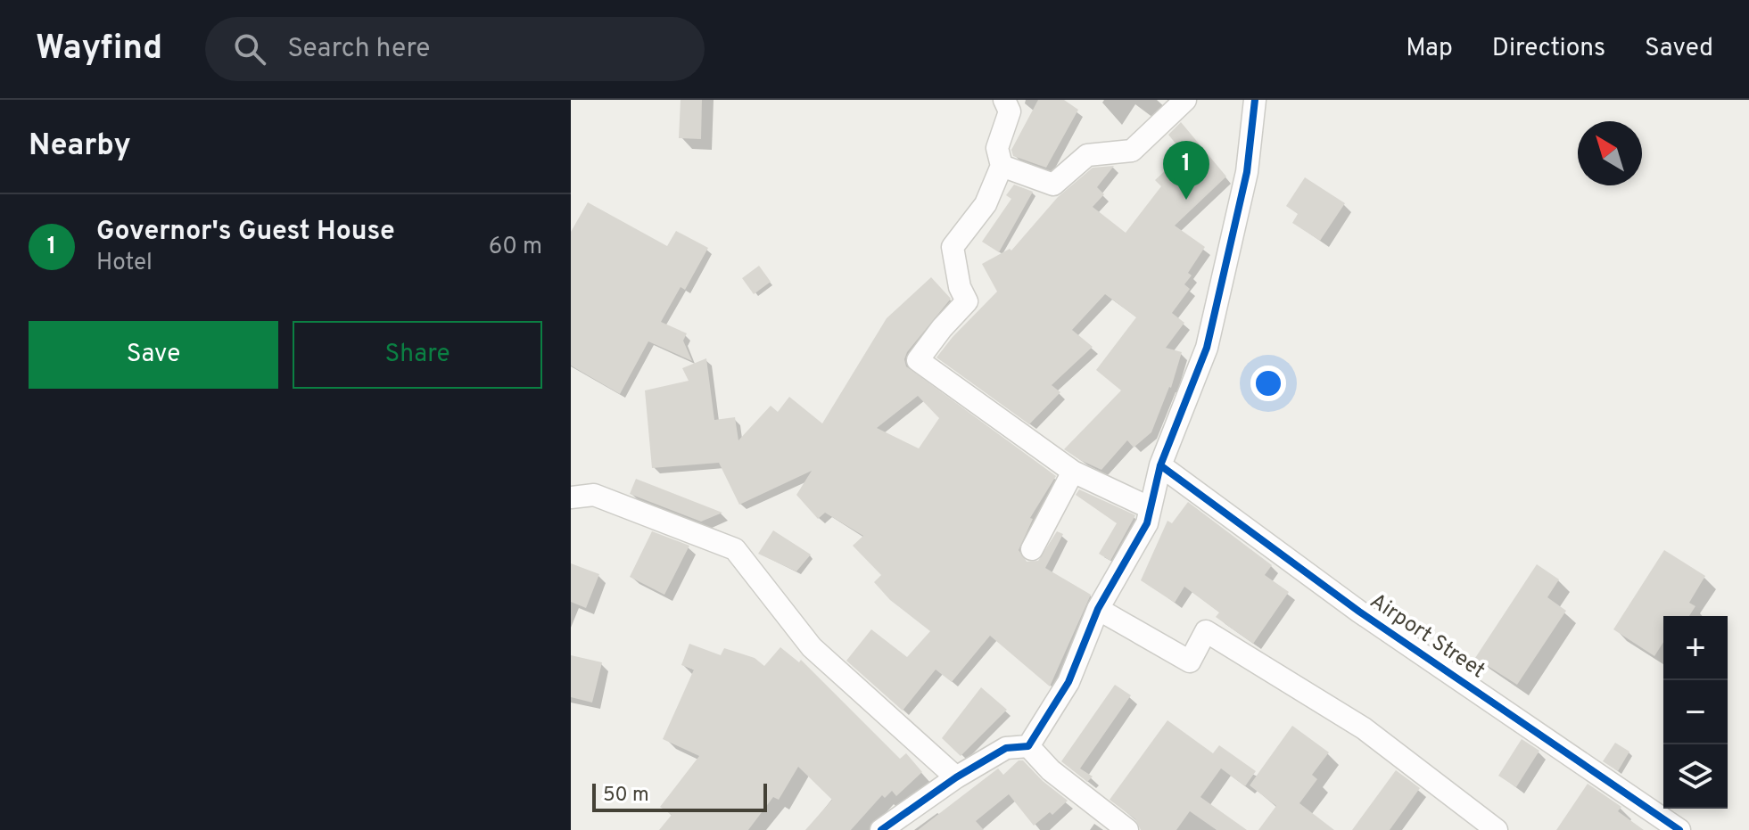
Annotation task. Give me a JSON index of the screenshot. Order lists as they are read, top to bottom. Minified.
{"streets":{"street":["Airport Street"]},"scale_bar":"50 m","north":"top left","page":{"header":"Wayfind","search":"Search here","nav":["Map","Directions","Saved"],"heading":"Nearby","pins":"1","list":[{"mark":"1","name":"Governor's Guest House","note":"Hotel","value":"60 m"}],"buttons":["Save","Share"],"map_buttons":["+","−"],"scale":"50 m"}}
